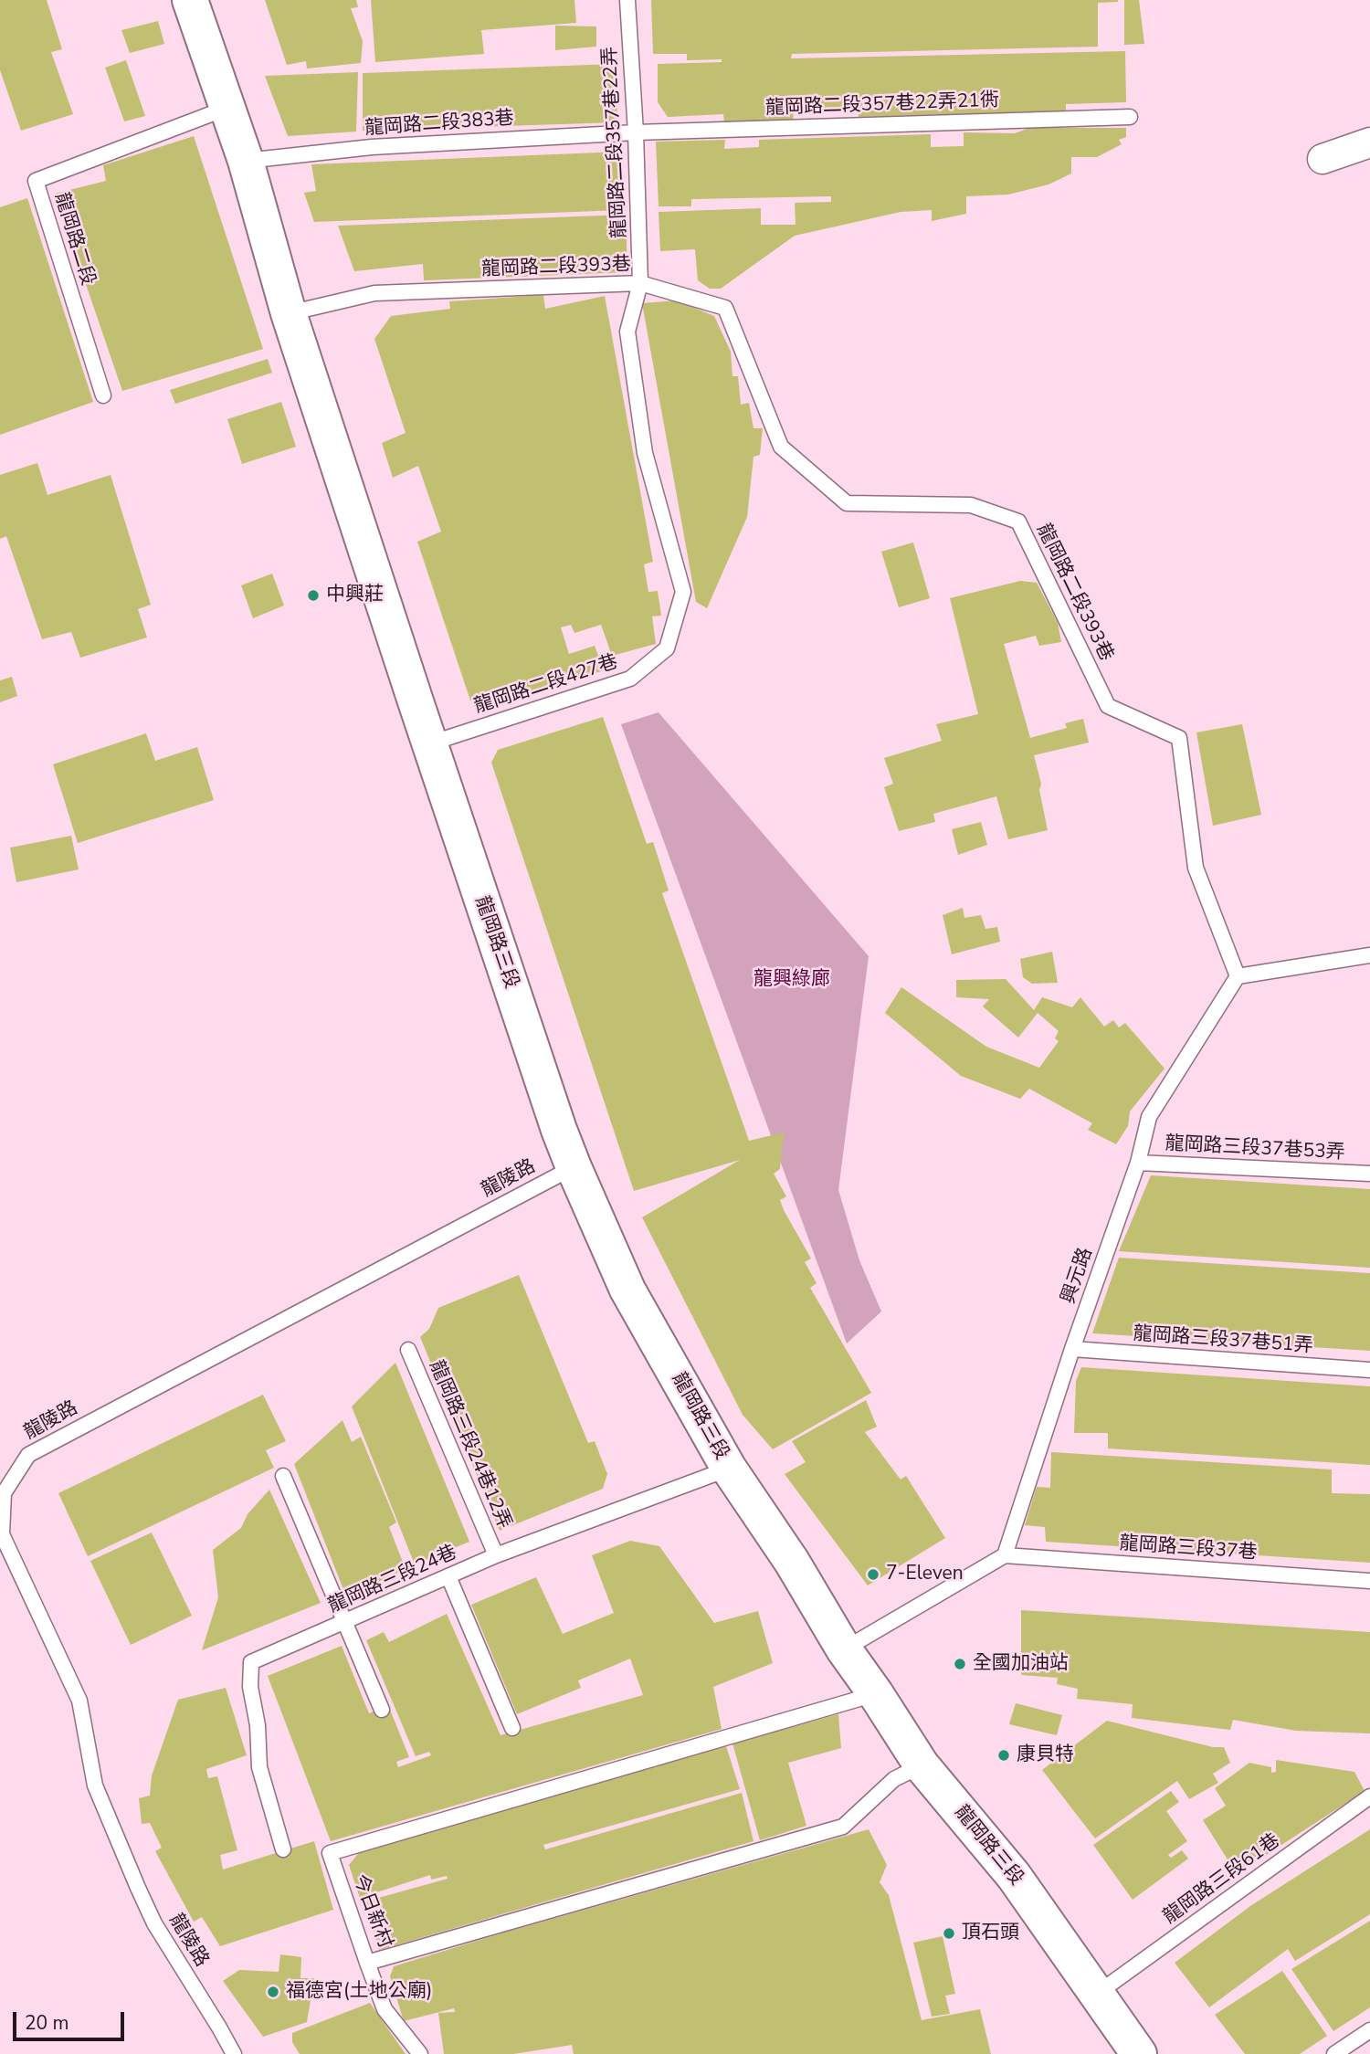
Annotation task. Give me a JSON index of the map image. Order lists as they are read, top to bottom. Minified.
{"streets":{"main road":["龍岡路三段"],"lane":["龍岡路二段357巷22弄21衖","龍岡路二段383巷","龍岡路二段357巷22弄","龍岡路二段","龍岡路二段393巷","龍岡路二段427巷","龍岡路三段37巷53弄","龍陵路","興元路","龍岡路三段37巷51弄","龍岡路三段24巷12弄","龍岡路三段37巷","龍岡路三段24巷","龍岡路三段61巷","今日新村"]},"crossings":[["龍岡路二段357巷22弄21衖","龍岡路二段383巷"],["龍岡路二段357巷22弄21衖","龍岡路二段357巷22弄"],["龍岡路二段383巷","龍岡路二段357巷22弄"],["龍岡路二段383巷","龍岡路三段"],["龍岡路二段357巷22弄","龍岡路二段393巷"],["龍岡路二段357巷22弄","龍岡路二段427巷"],["龍岡路二段","龍岡路三段"],["龍岡路二段393巷","龍岡路三段"],["龍岡路二段393巷","興元路"],["龍岡路二段427巷","龍岡路三段"],["龍岡路三段","龍陵路"],["龍岡路三段","龍岡路三段24巷"],["龍岡路三段","龍岡路三段61巷"],["龍岡路三段","今日新村"],["龍岡路三段37巷53弄","興元路"],["興元路","龍岡路三段37巷51弄"],["興元路","龍岡路三段37巷"],["龍岡路三段24巷12弄","龍岡路三段24巷"]],"parks":["龍興綠廊"],"places":["中興莊","7-Eleven","全國加油站","康貝特","頂石頭","福德宮(土地公廟)"],"scale_bar":"20 m"}
